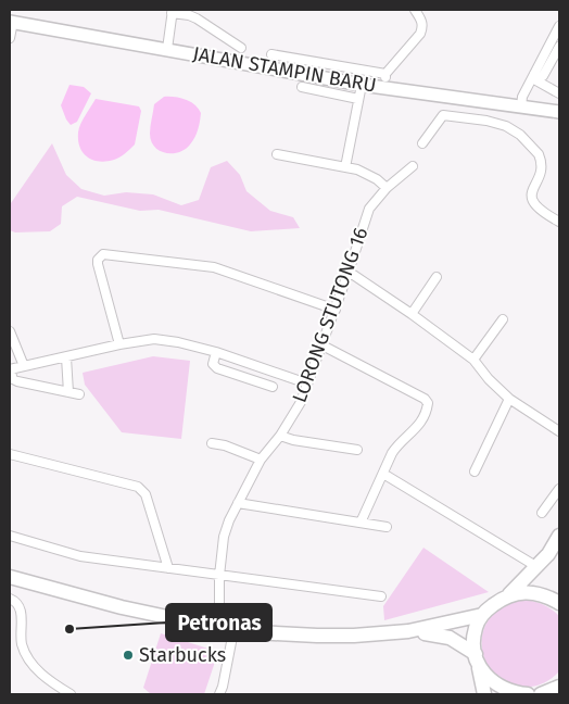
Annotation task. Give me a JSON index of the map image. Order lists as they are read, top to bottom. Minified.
{"streets":{"street":["JALAN STAMPIN BARU","LORONG STUTONG 16"]},"places":["Petronas","Starbucks"]}
